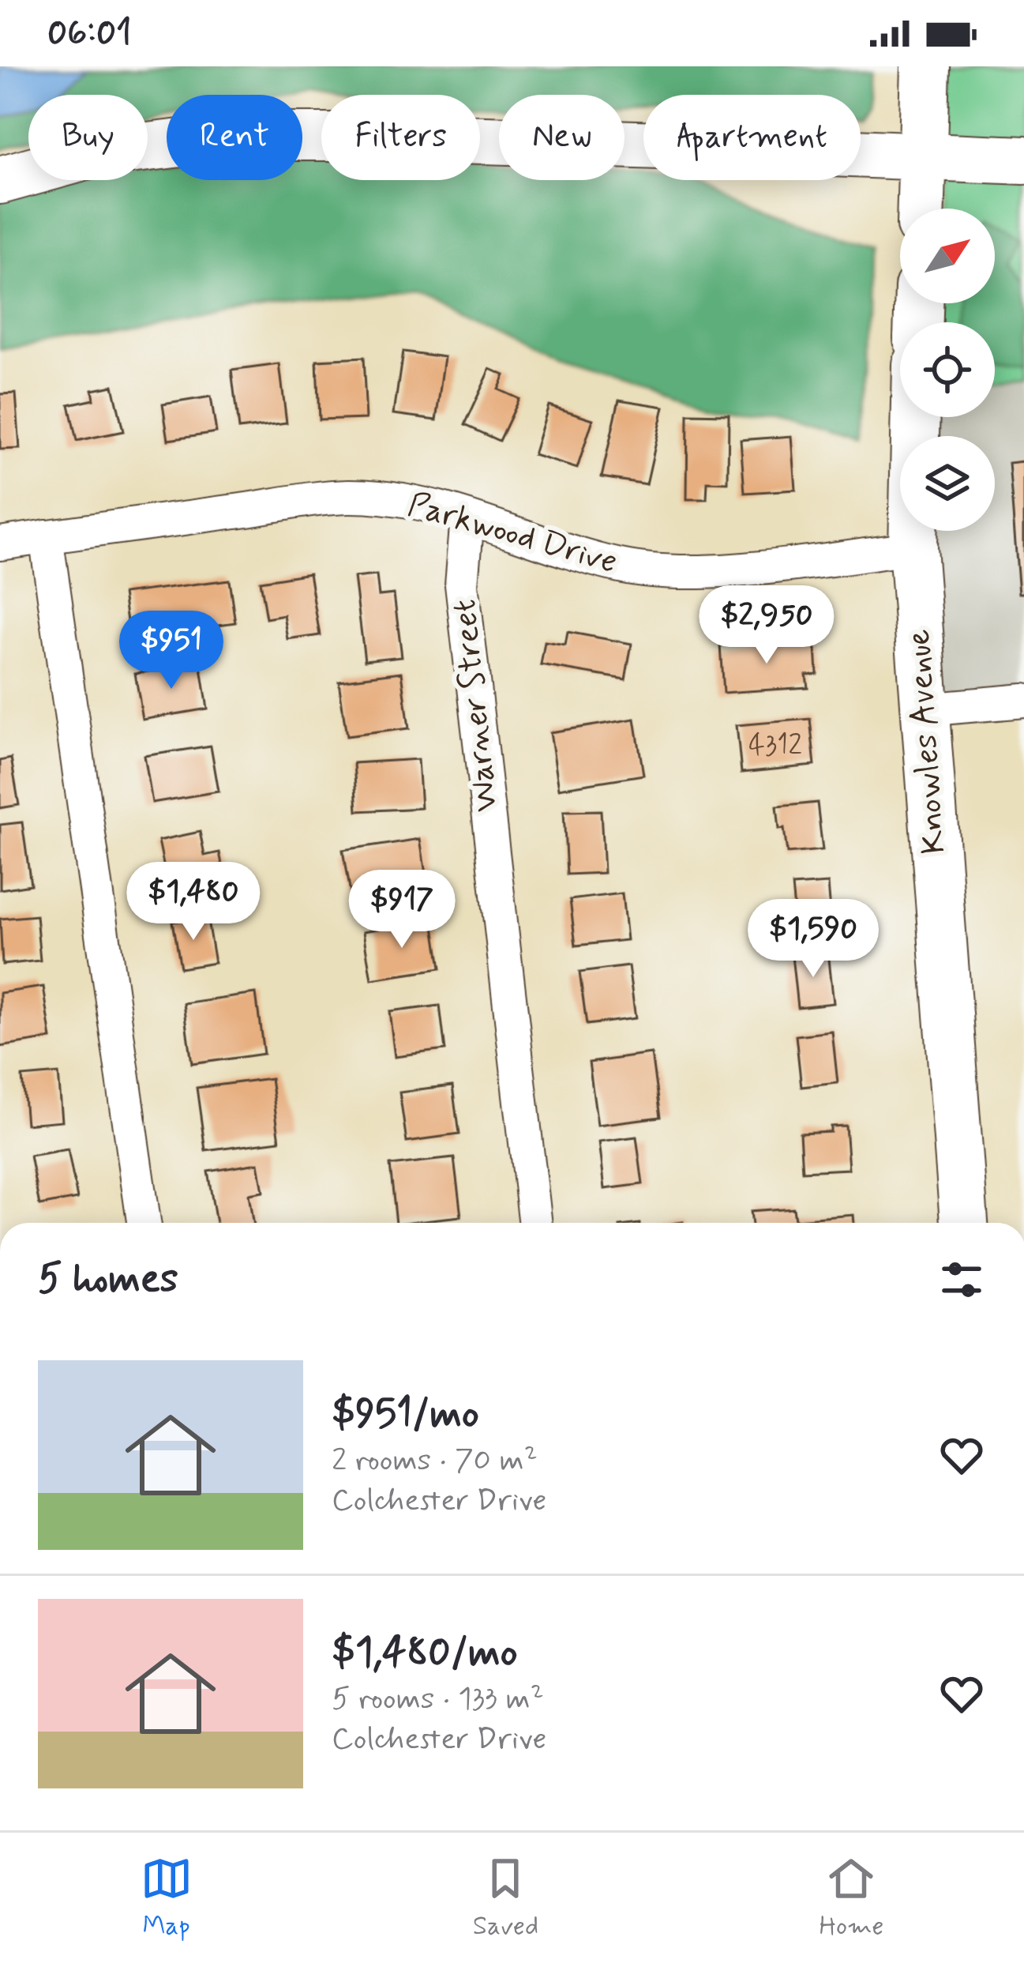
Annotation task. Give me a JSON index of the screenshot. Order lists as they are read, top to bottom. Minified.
{"streets":{"main road":["Knowles Avenue"],"street":["Parkwood Drive","Warner Street"]},"crossings":[["Parkwood Drive","Warner Street"],["Parkwood Drive","Knowles Avenue"]],"house_numbers":["4312"],"north":"top right","page":{"status":"06:01","chip":["Buy","Rent","Filters","New","Apartment"],"price":["$2,950","$951","$1,480","$917","$1,590"],"heading":"5 homes","list":[{"name":"$951/mo","note":"2 rooms · 70 m² · Colchester Drive"},{"name":"$1,480/mo","note":"5 rooms · 133 m² · Colchester Drive"}],"tabs":["Map","Saved","Home"]}}
